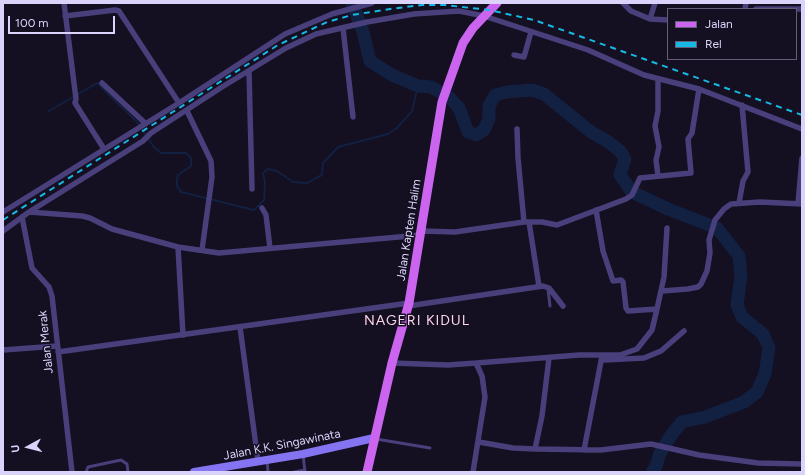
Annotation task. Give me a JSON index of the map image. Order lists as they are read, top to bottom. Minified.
{"streets":{"main road":["Jalan Kapten Halim"],"street":["Jalan Merak","Jalan K.K. Singawinata"]},"crossings":[["Jalan Kapten Halim","Jalan K.K. Singawinata"]],"districts":["NAGERI KIDUL"],"legend":["Jalan","Rel"],"scale_bar":"100 m","north":"left"}
